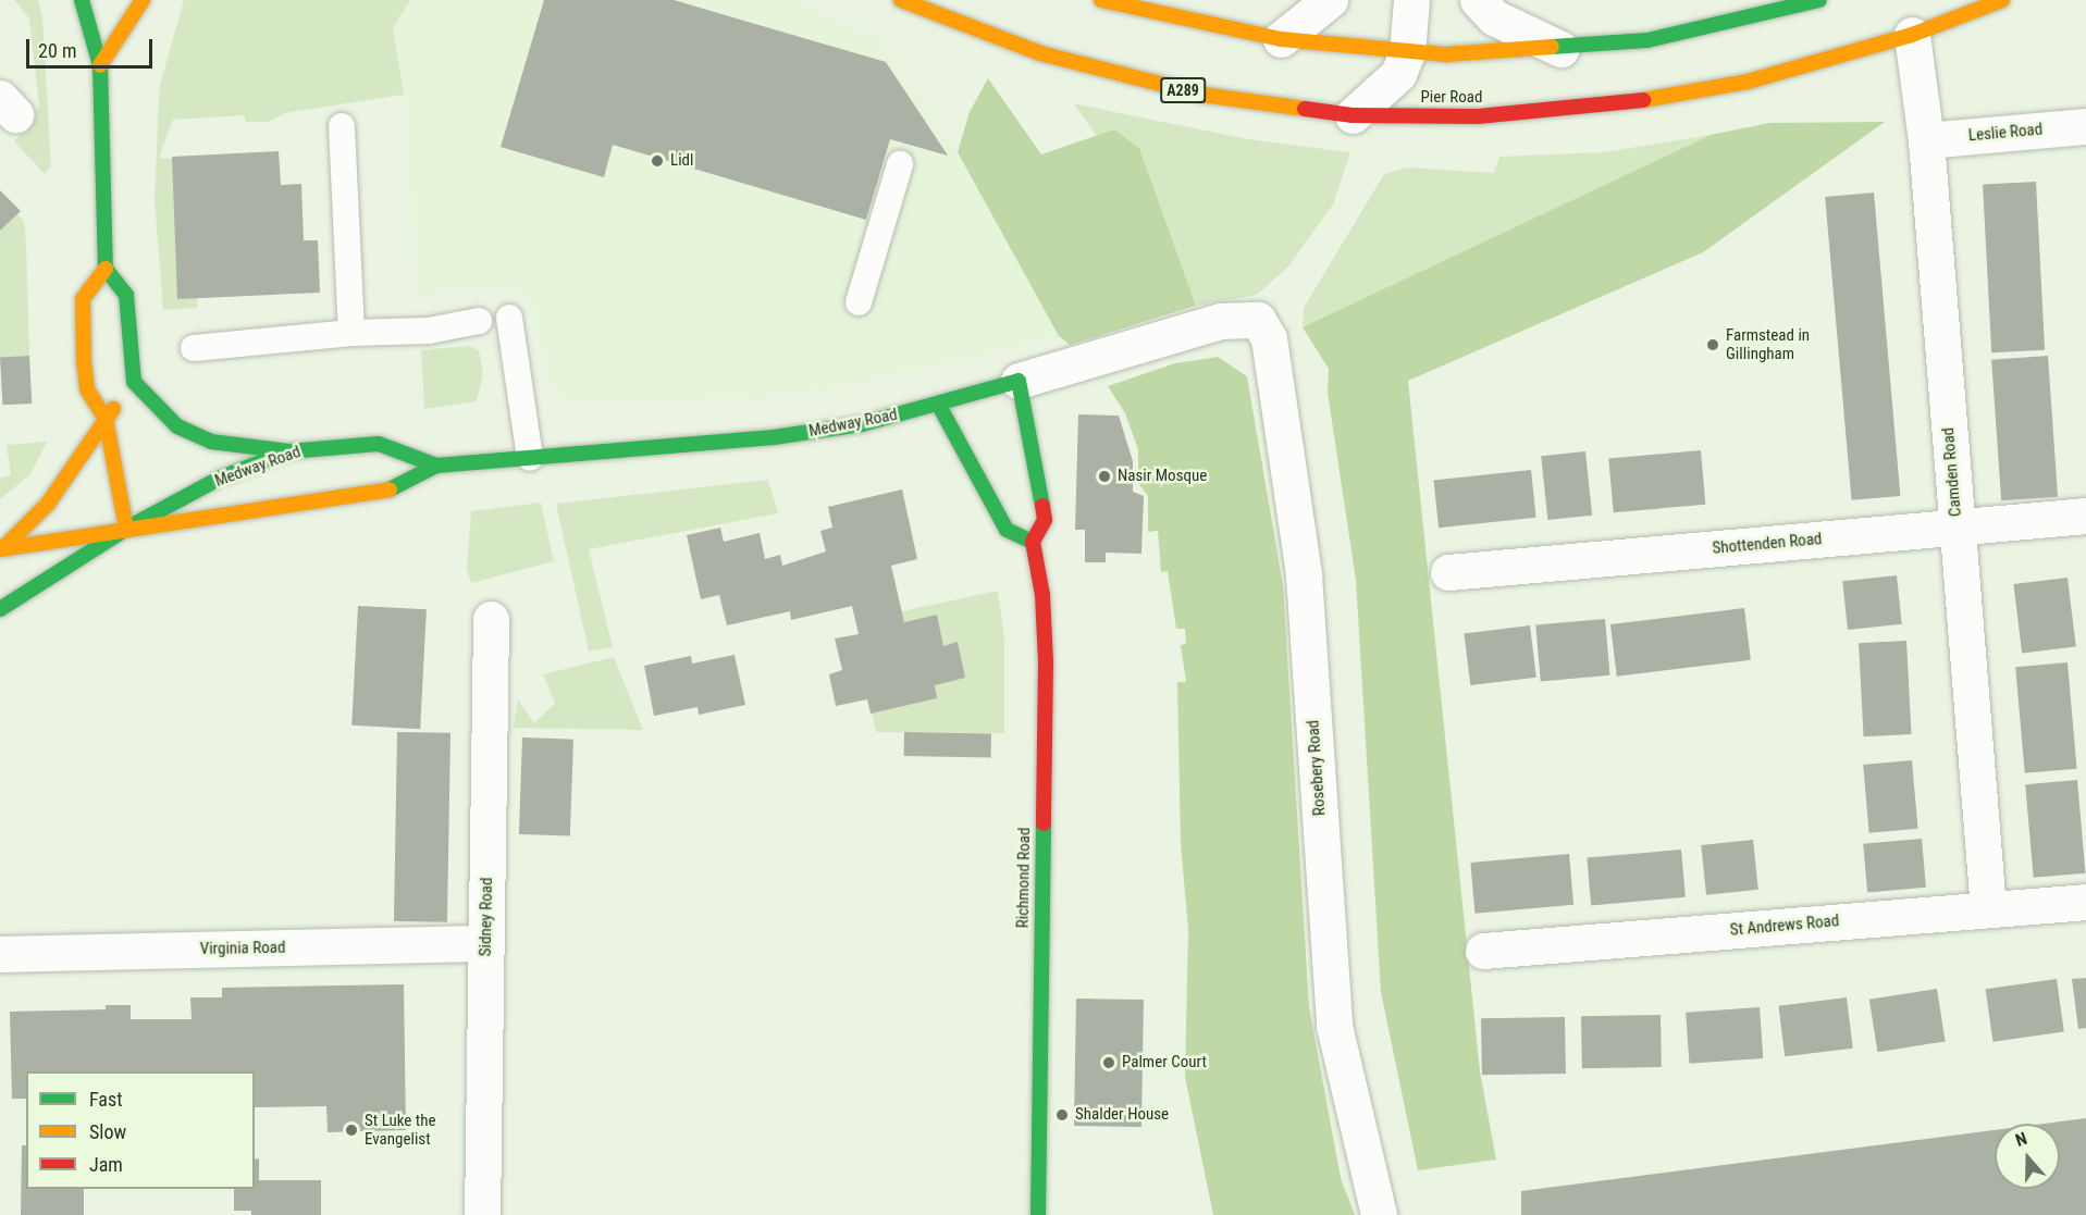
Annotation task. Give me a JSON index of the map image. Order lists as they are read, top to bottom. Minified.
{"streets":{"main road":["A289","Pier Road","Medway Road","Richmond Road"],"street":["Leslie Road","Camden Road","Shottenden Road","Rosebery Road","Sidney Road","St Andrews Road","Virginia Road"]},"crossings":[["Pier Road","Camden Road"],["Leslie Road","Camden Road"],["Medway Road","Rosebery Road"],["Medway Road","Richmond Road"],["Camden Road","Shottenden Road"],["Camden Road","St Andrews Road"],["Sidney Road","Virginia Road"]],"places":["Lidl","Farmstead in Gillingham","Nasir Mosque","Palmer Court","Shalder House","St Luke the Evangelist"],"legend":["Fast","Slow","Jam"],"scale_bar":"20 m","north":"top"}
